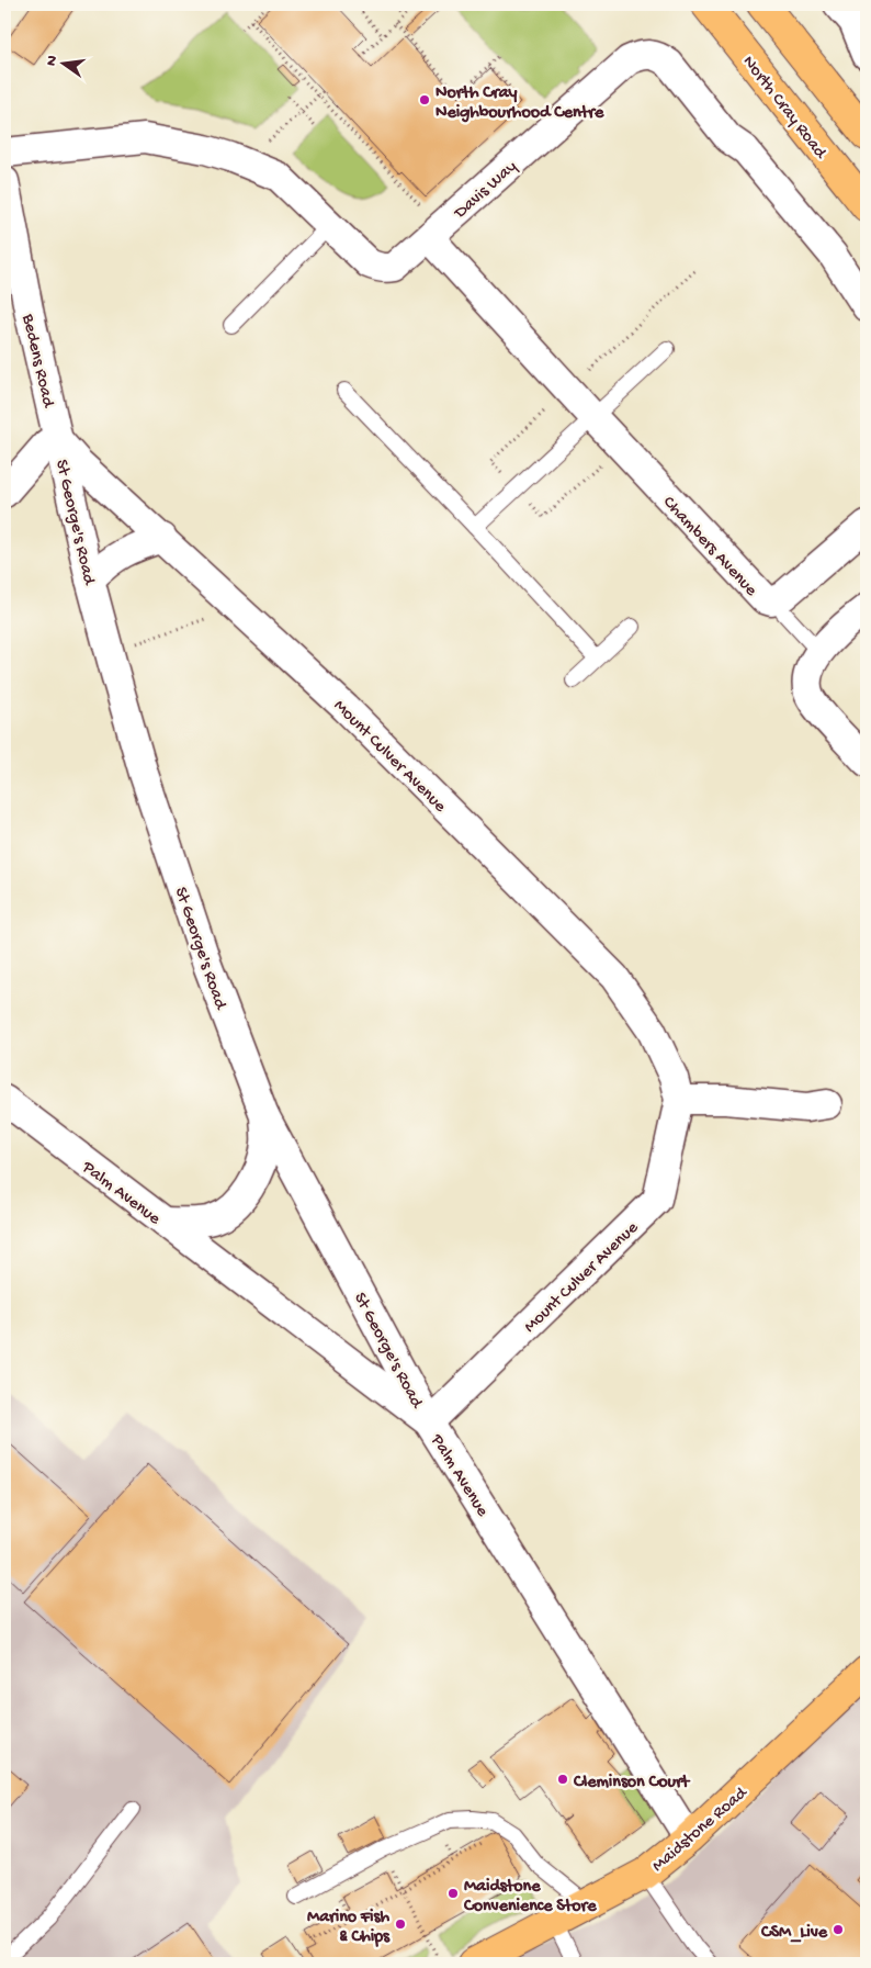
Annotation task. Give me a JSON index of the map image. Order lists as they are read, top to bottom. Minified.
{"streets":{"main road":["North Cray Road","Maidstone Road"],"street":["Davis Way","Bedens Road","St George's Road","Chambers Avenue","Mount Culver Avenue","Palm Avenue"]},"crossings":[["Davis Way","Chambers Avenue"],["Bedens Road","St George's Road"],["Bedens Road","Mount Culver Avenue"],["St George's Road","Mount Culver Avenue"],["St George's Road","Palm Avenue"],["Mount Culver Avenue","Palm Avenue"],["Palm Avenue","Maidstone Road"]],"places":["North Cray Neighbourhood Centre","Cleminson Court","Maidstone Convenience Store","Marino Fish & Chips","CSM_Live"],"north":"left"}
